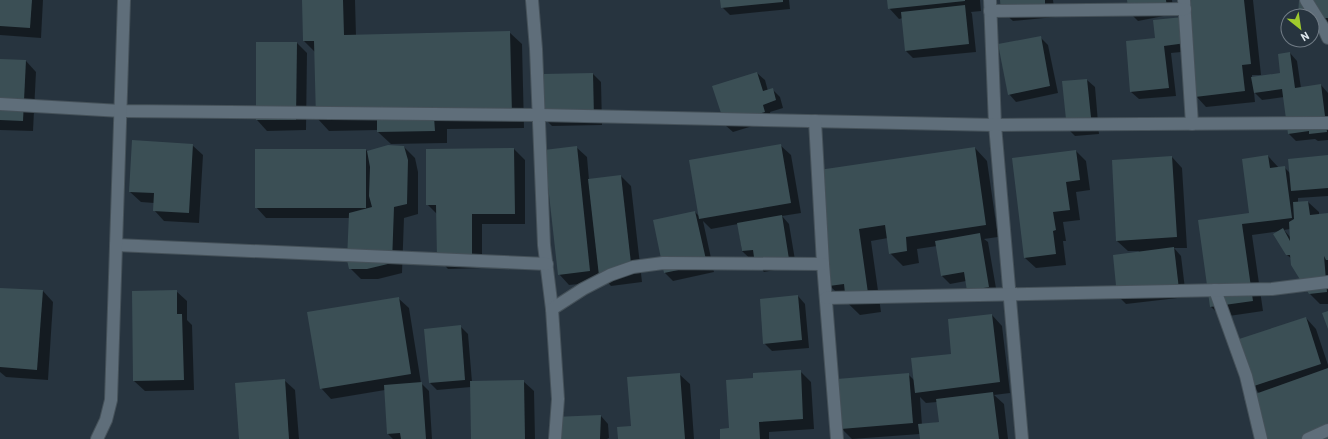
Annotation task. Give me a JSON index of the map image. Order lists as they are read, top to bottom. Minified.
{"north":"bottom right"}
